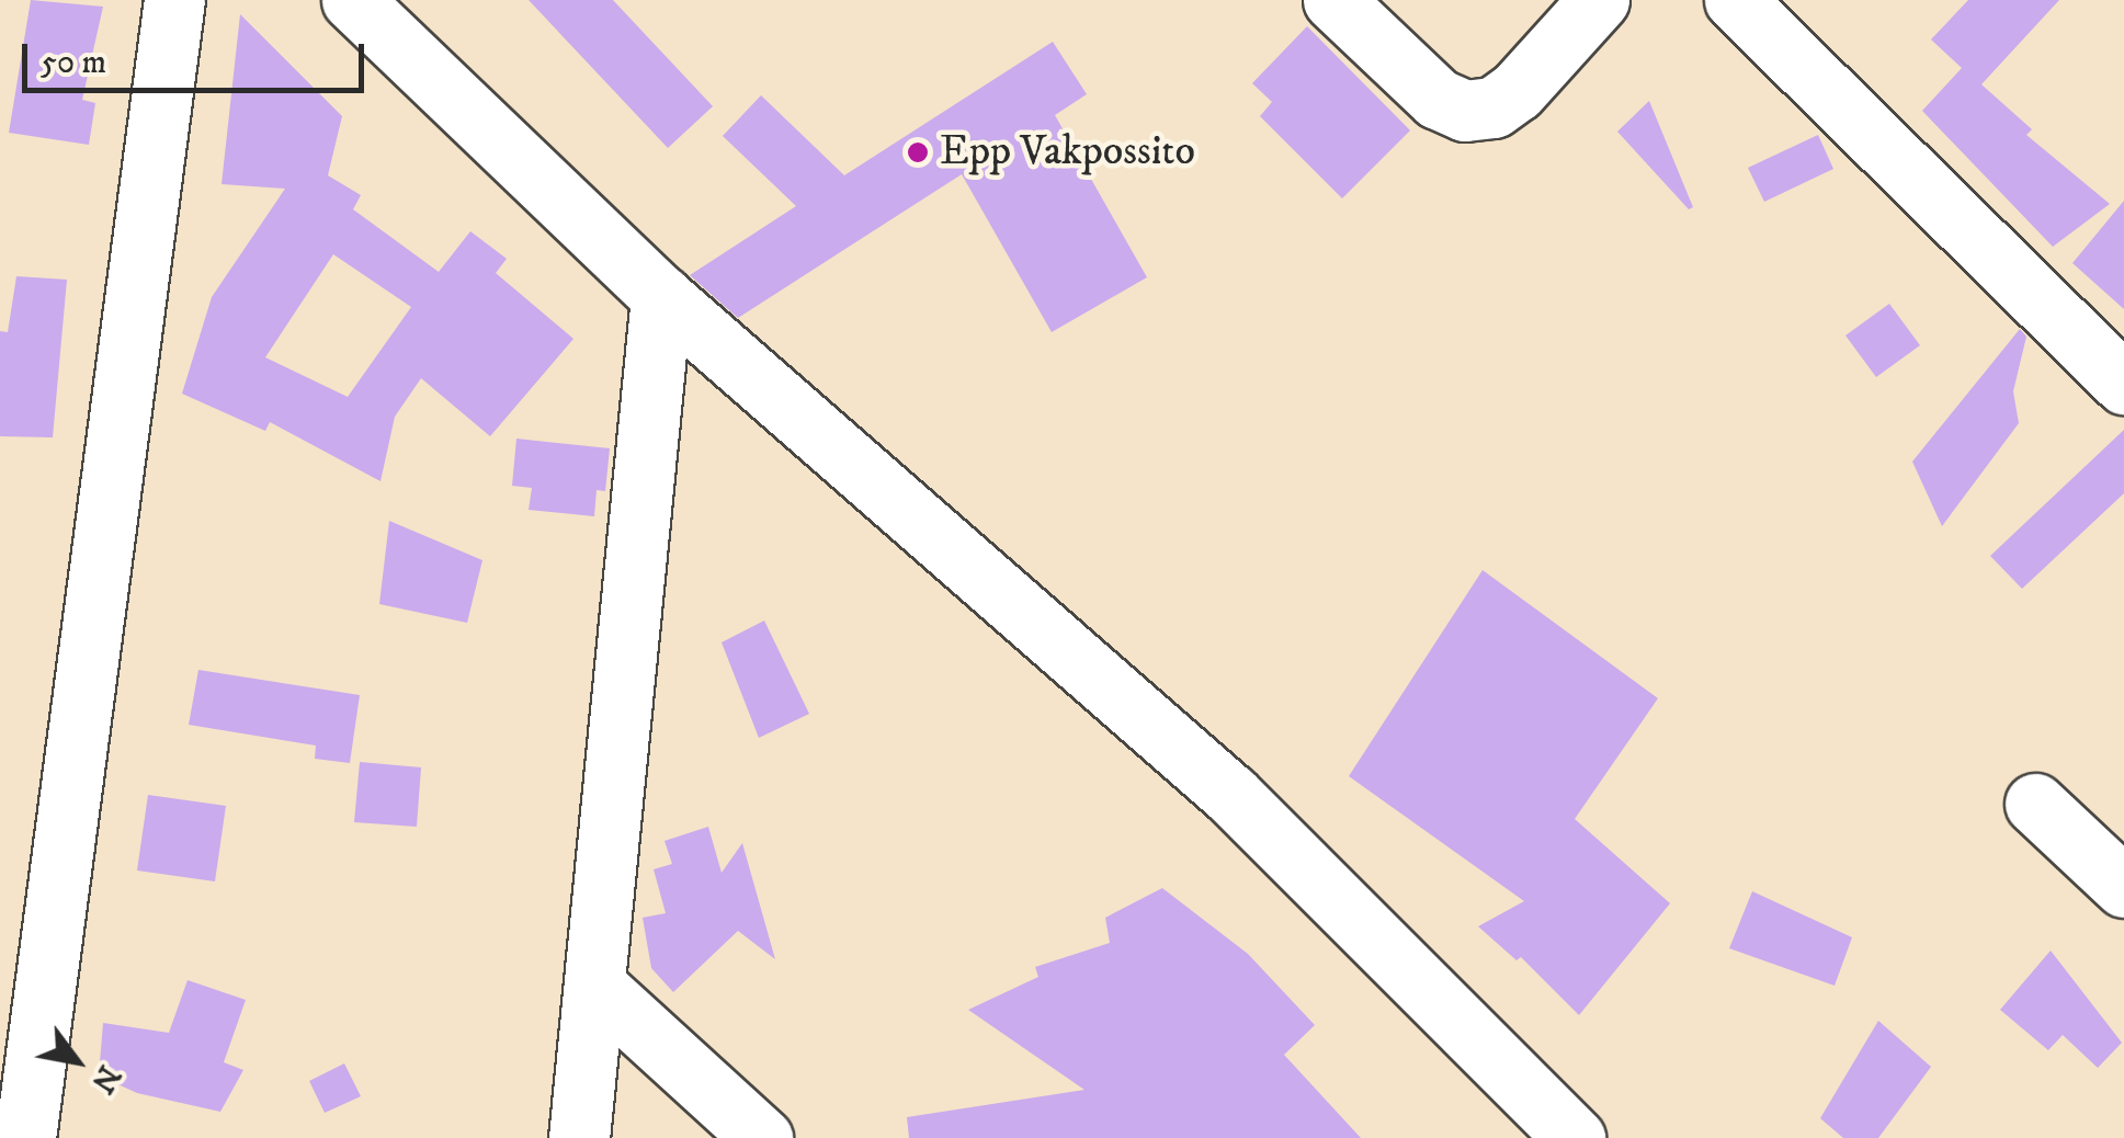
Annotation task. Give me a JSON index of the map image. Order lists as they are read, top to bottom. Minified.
{"places":["Epp Vakpossito"],"scale_bar":"50 m","north":"bottom right"}
